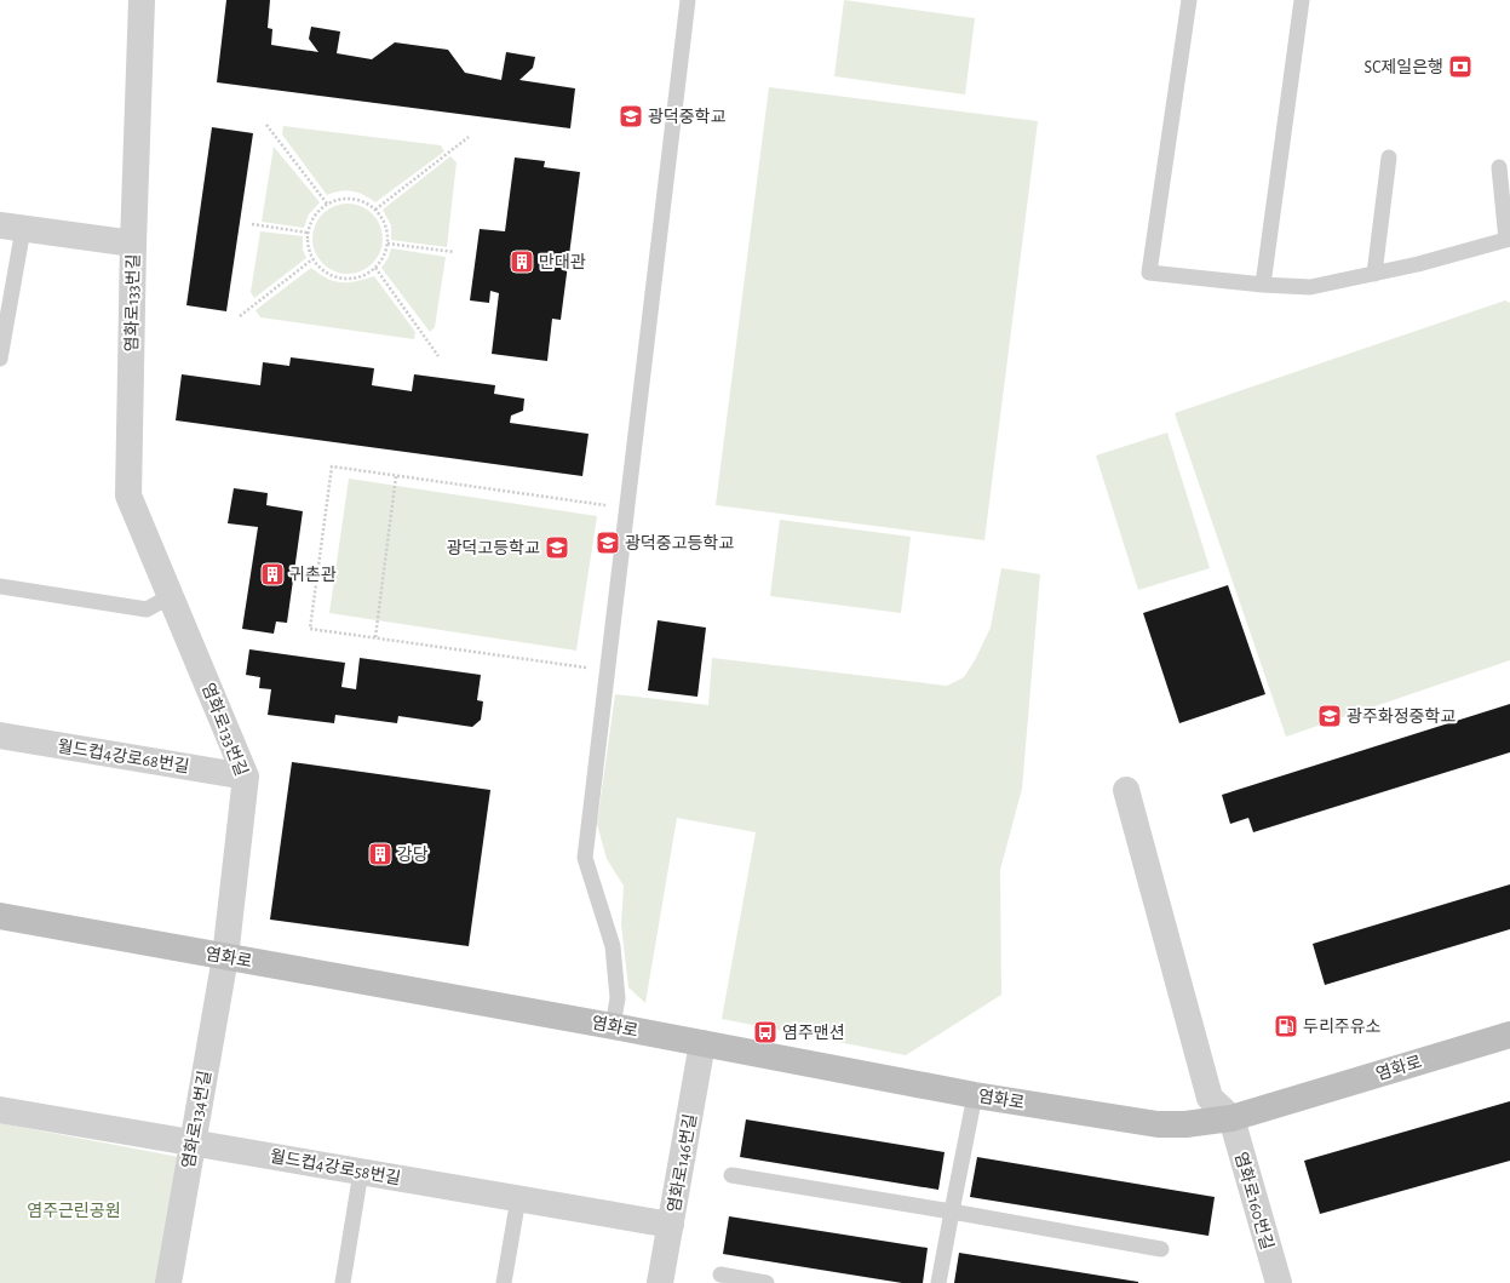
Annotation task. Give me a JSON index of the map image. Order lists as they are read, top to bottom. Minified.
{"streets":{"street":["염화로133번길","월드컵4강로68번길","염화로","염화로134번길","염화로146번길","월드컵4강로58번길","염화로160번길"]},"crossings":[["염화로133번길","월드컵4강로68번길"],["염화로133번길","염화로"],["염화로133번길","염화로134번길"],["염화로","염화로134번길"],["염화로","염화로146번길"],["염화로","염화로160번길"],["염화로134번길","월드컵4강로58번길"],["염화로146번길","월드컵4강로58번길"]],"parks":["염주근린공원"],"places":{"bank":["SC제일은행"],"school or university":["광덕중학교","광덕중고등학교","광덕고등학교","광주화정중학교"],"building":["만대관","귀촌관","강당"],"fuel station":["두리주유소"],"bus stop":["염주맨션"]}}
